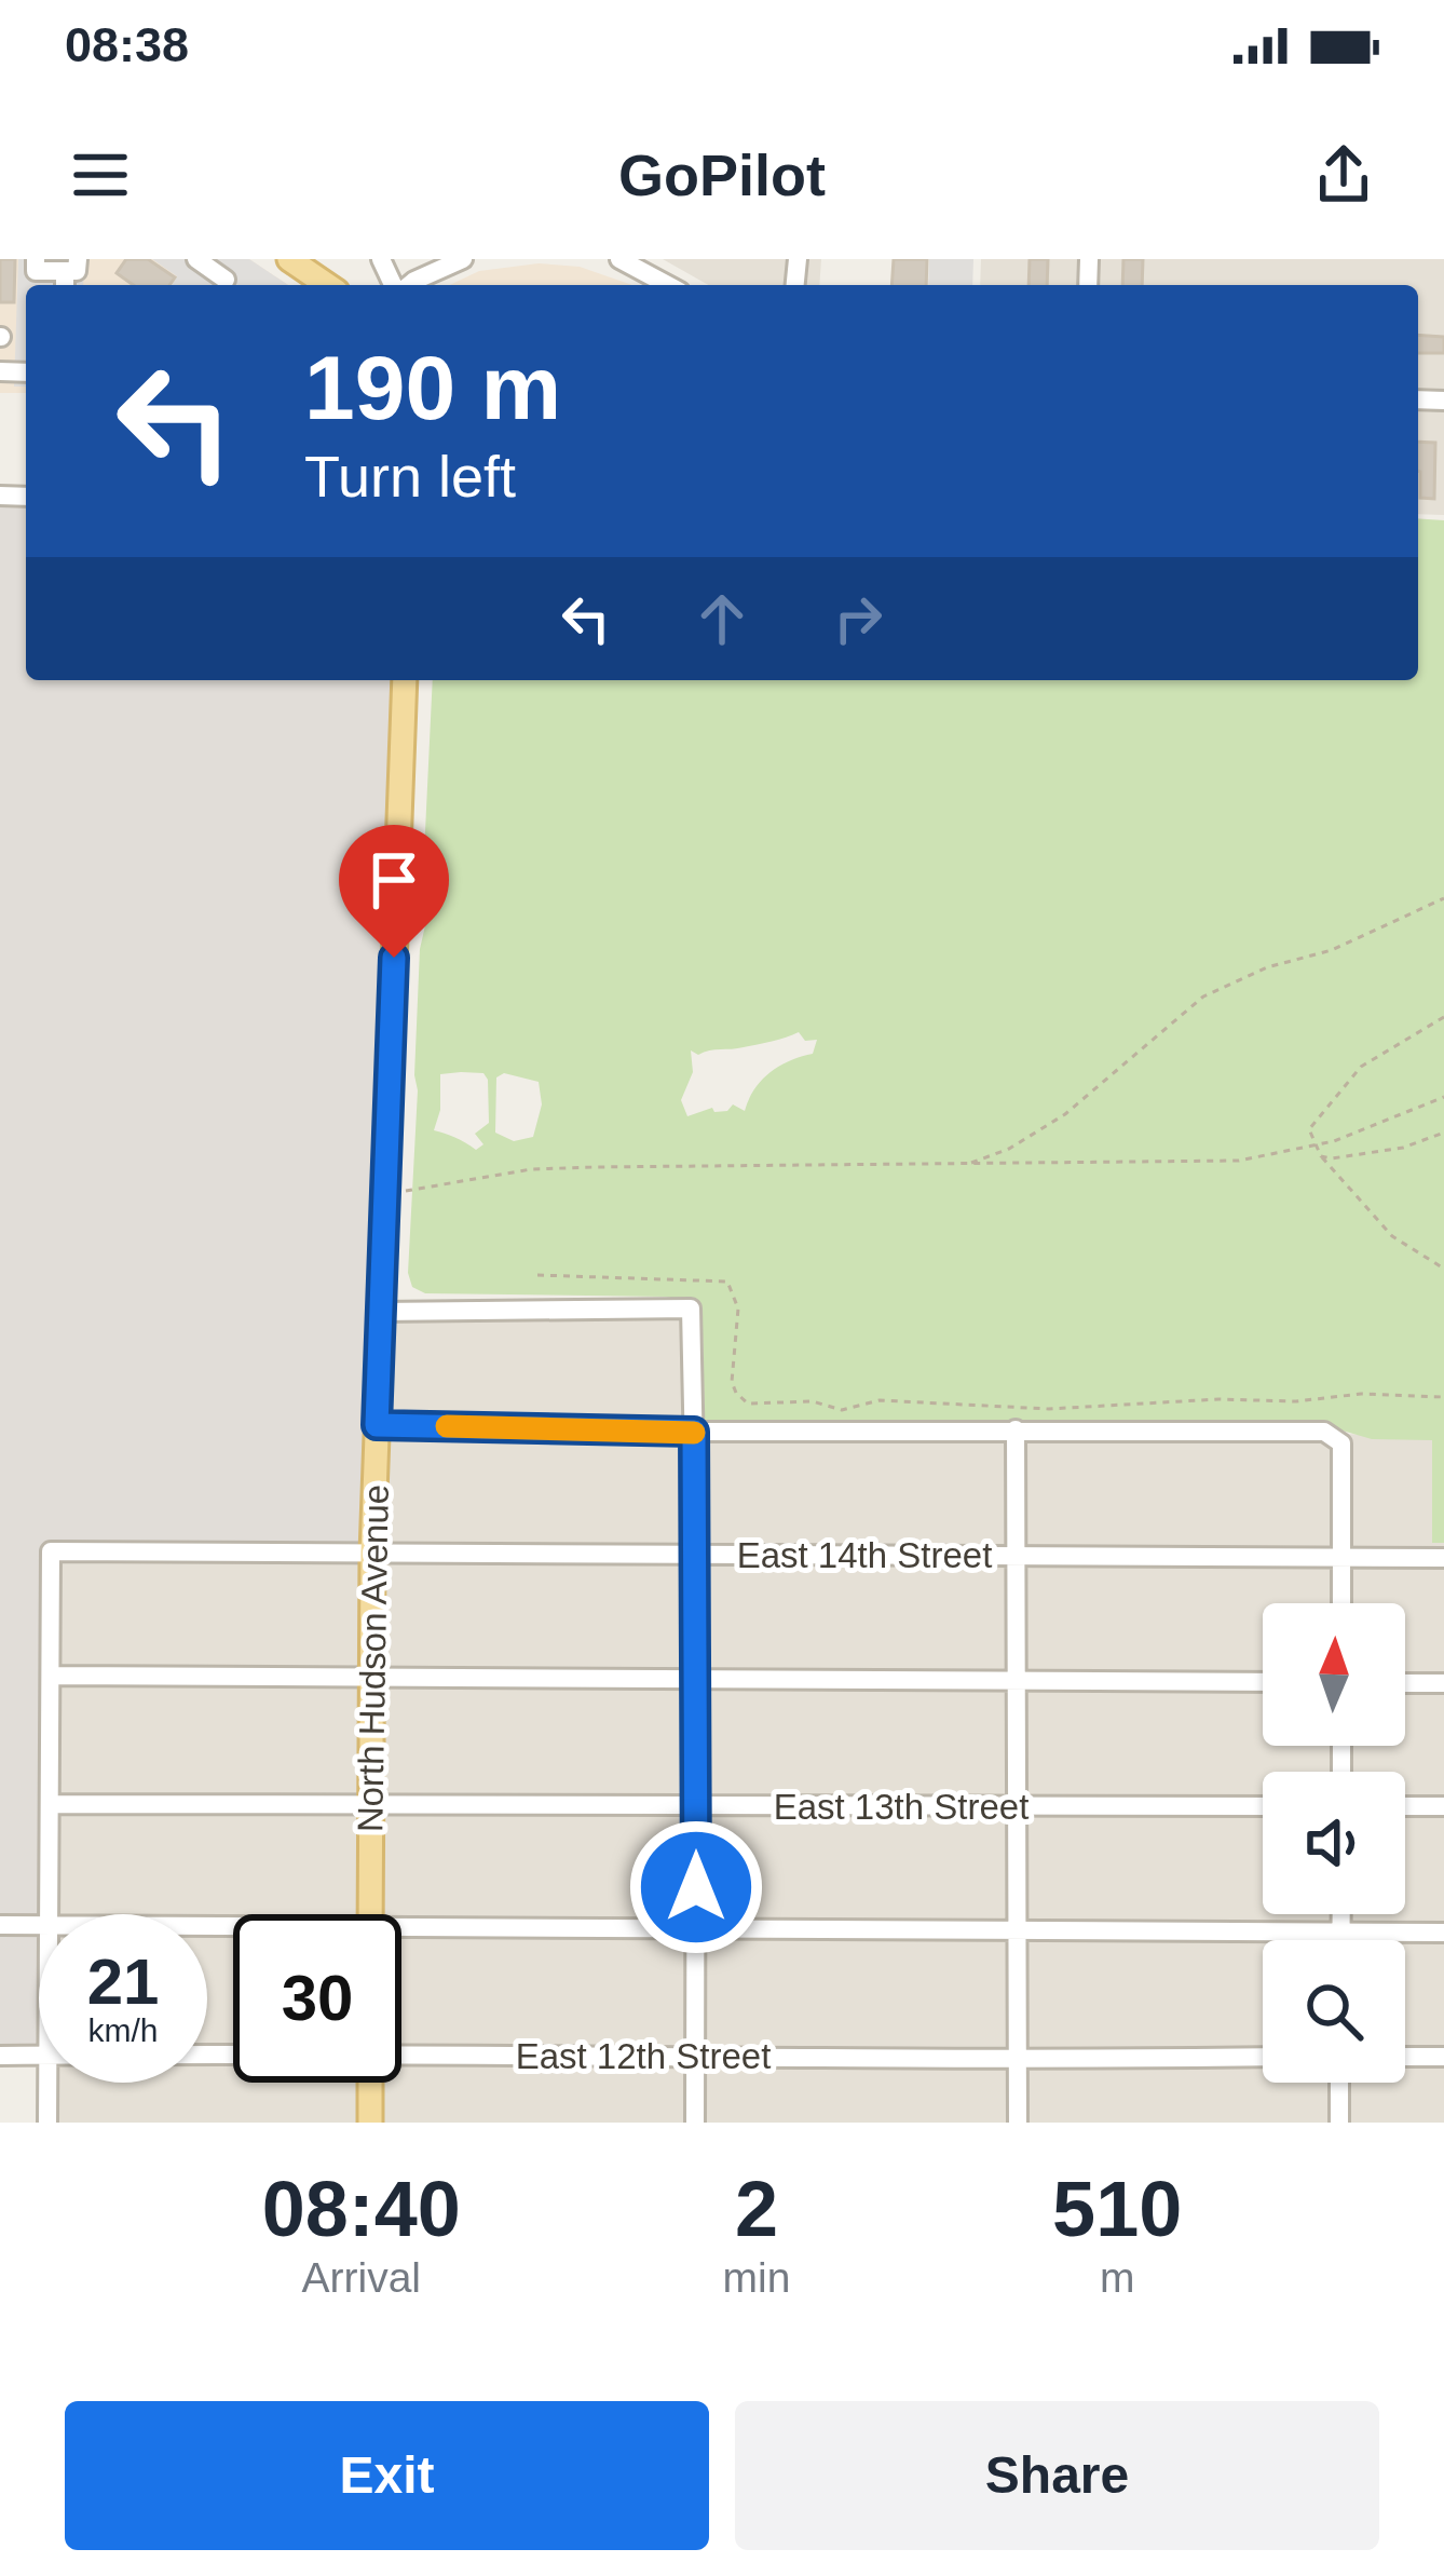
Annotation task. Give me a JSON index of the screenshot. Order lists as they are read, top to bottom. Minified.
{"streets":{"main road":["North Hudson Avenue"],"street":["East 14th Street","East 13th Street","East 12th Street"]},"crossings":[["East 14th Street","North Hudson Avenue"],["North Hudson Avenue","East 13th Street"]],"north":"top","page":{"status":"08:38","header":"GoPilot","turn":["190 m","Turn left"],"speed":"21 km/h","limit":"30","eta":["08:40","Arrival","2","min","510","m"],"buttons":["Exit","Share"]}}
